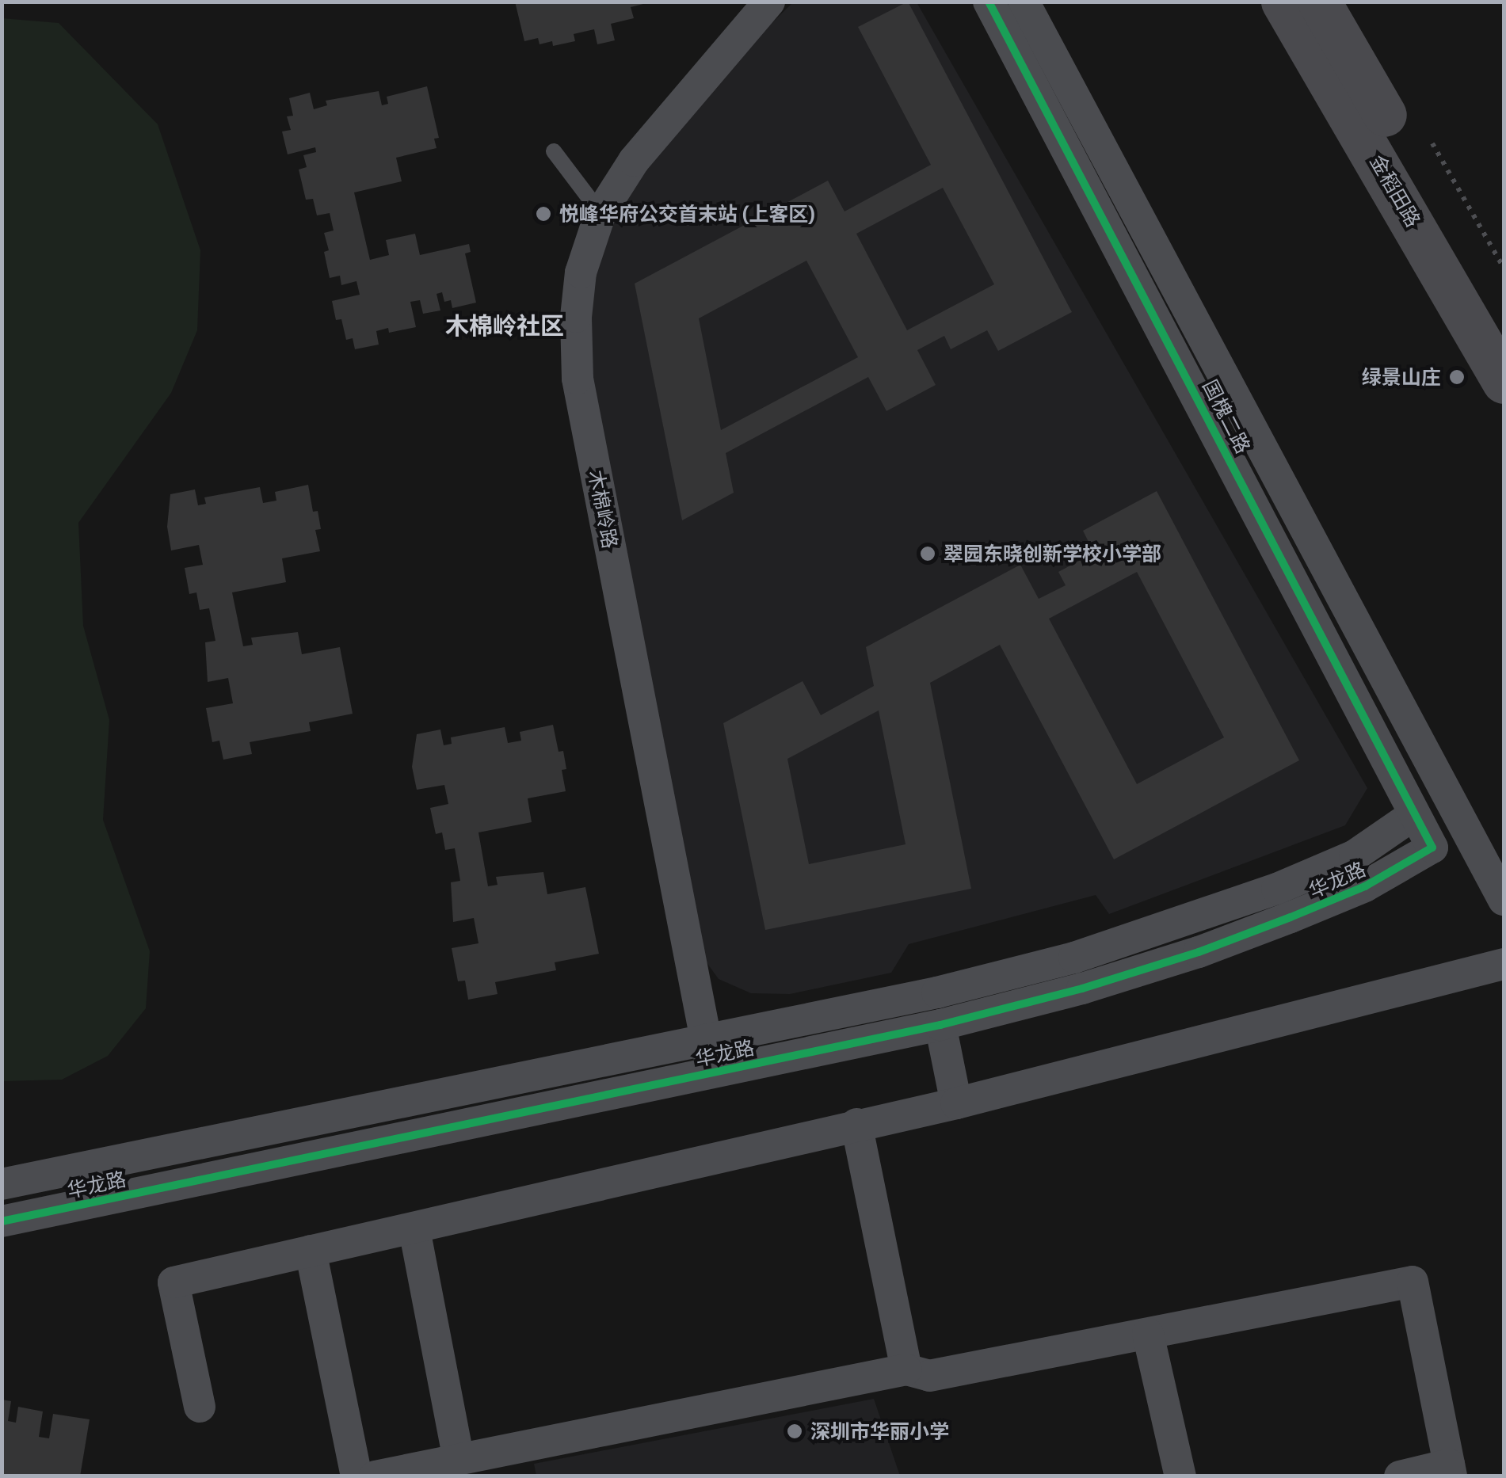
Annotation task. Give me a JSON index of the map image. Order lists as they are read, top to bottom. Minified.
{"streets":{"street":["金稻田路","国槐二路","木棉岭路","华龙路"]},"crossings":[["国槐二路","华龙路"],["木棉岭路","华龙路"]],"districts":["木棉岭社区"],"places":["悦峰华府公交首末站 (上客区)","绿景山庄","翠园东晓创新学校小学部","深圳市华丽小学"]}
